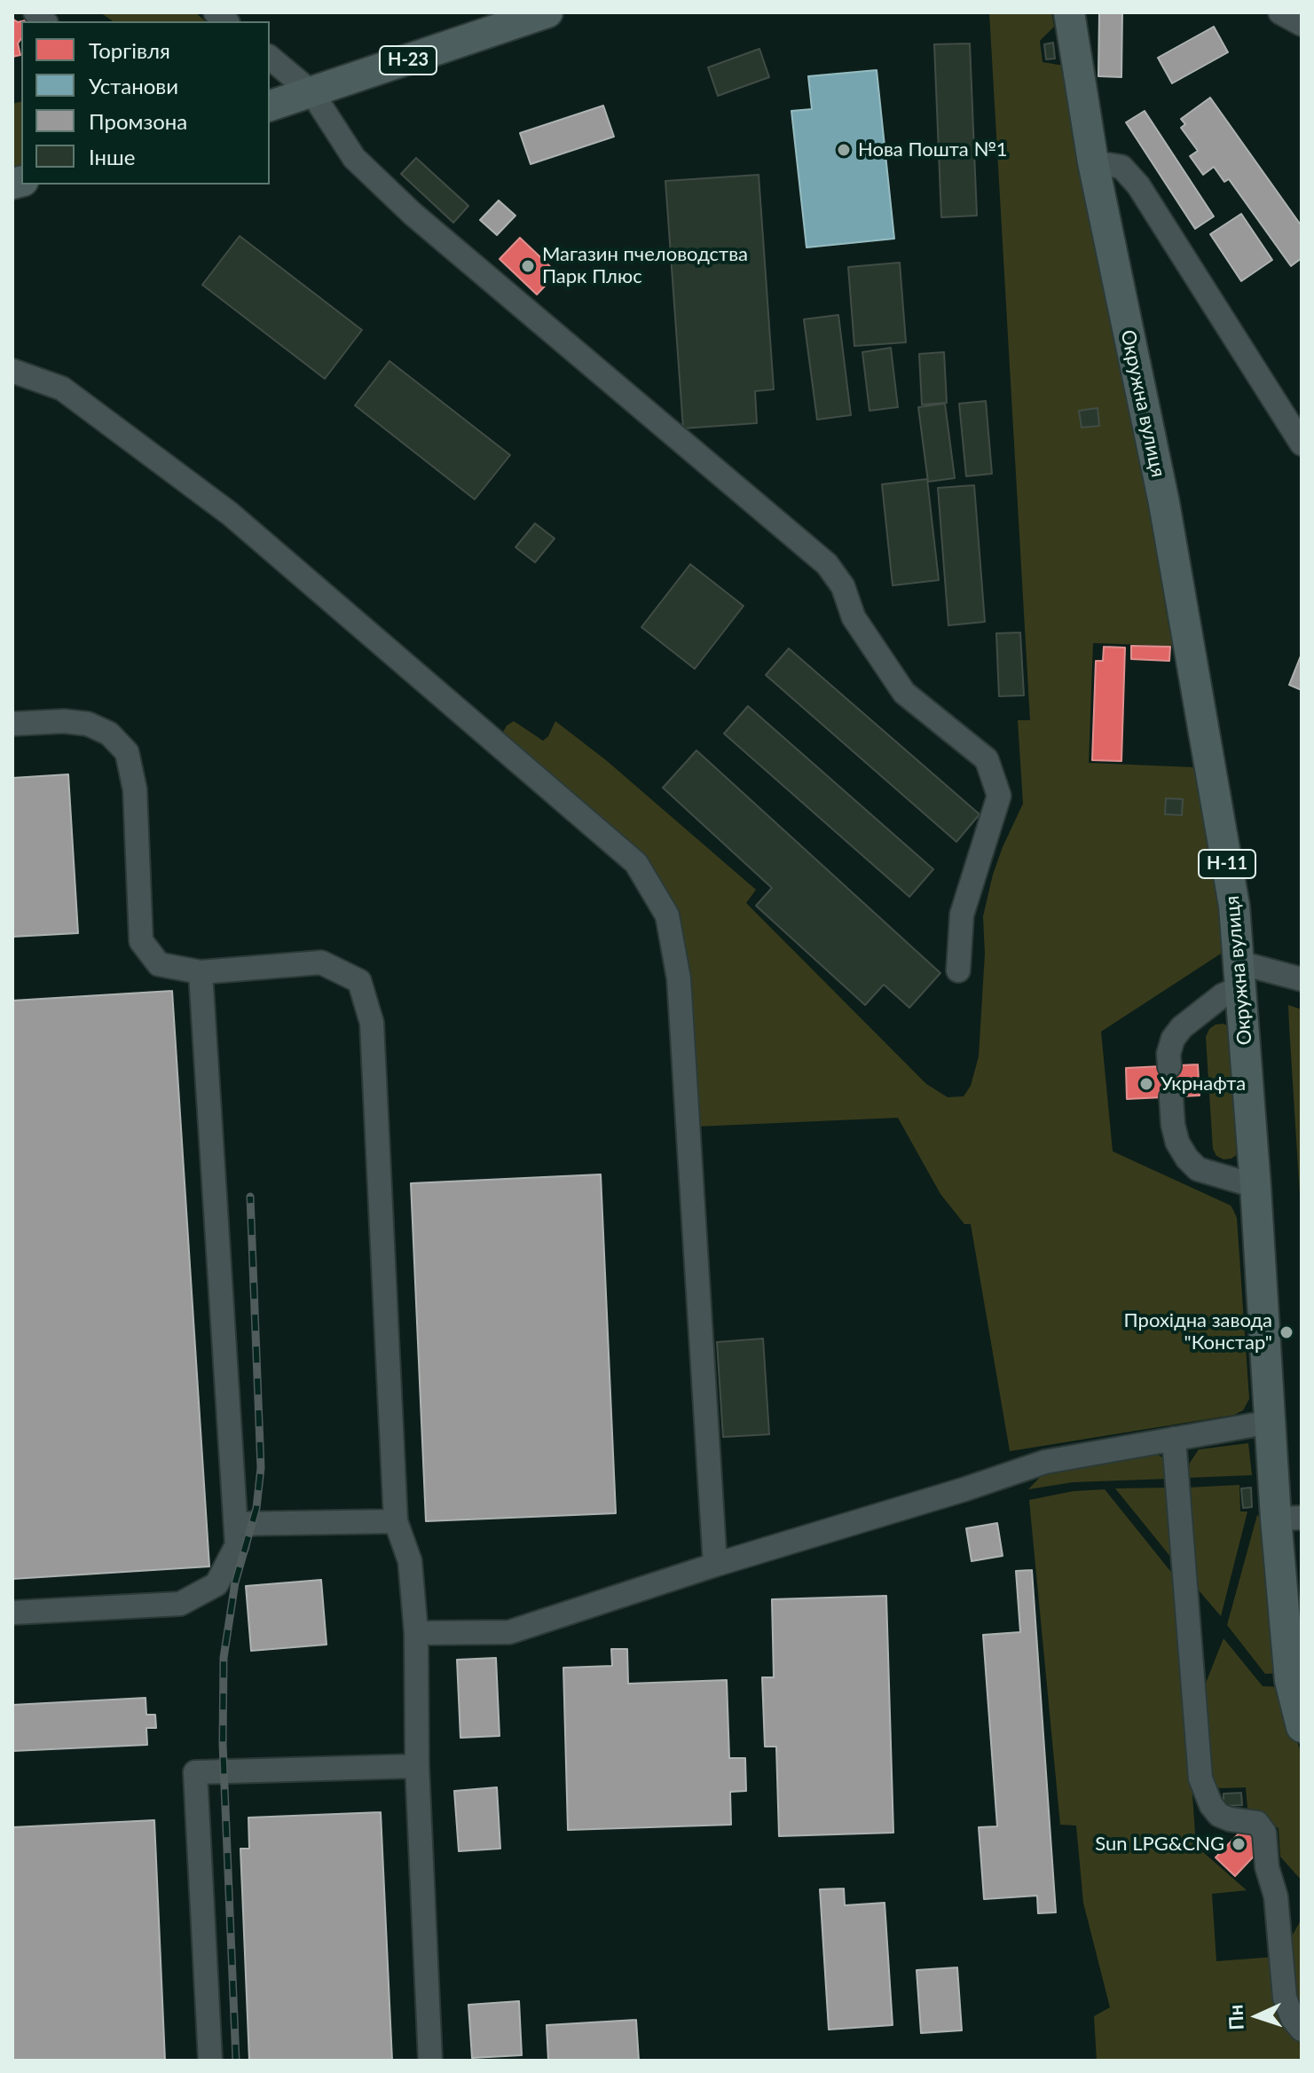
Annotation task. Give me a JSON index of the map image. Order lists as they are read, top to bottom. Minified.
{"streets":{"main road":["Н-23","Окружна вулиця","Н-11"]},"places":["Нова Пошта №1","Магазин пчеловодства Парк Плюс","Укрнафта","Прохідна завода \"Констар\"","Sun LPG&CNG"],"legend":["Торгівля","Установи","Промзона","Інше"],"north":"left"}
